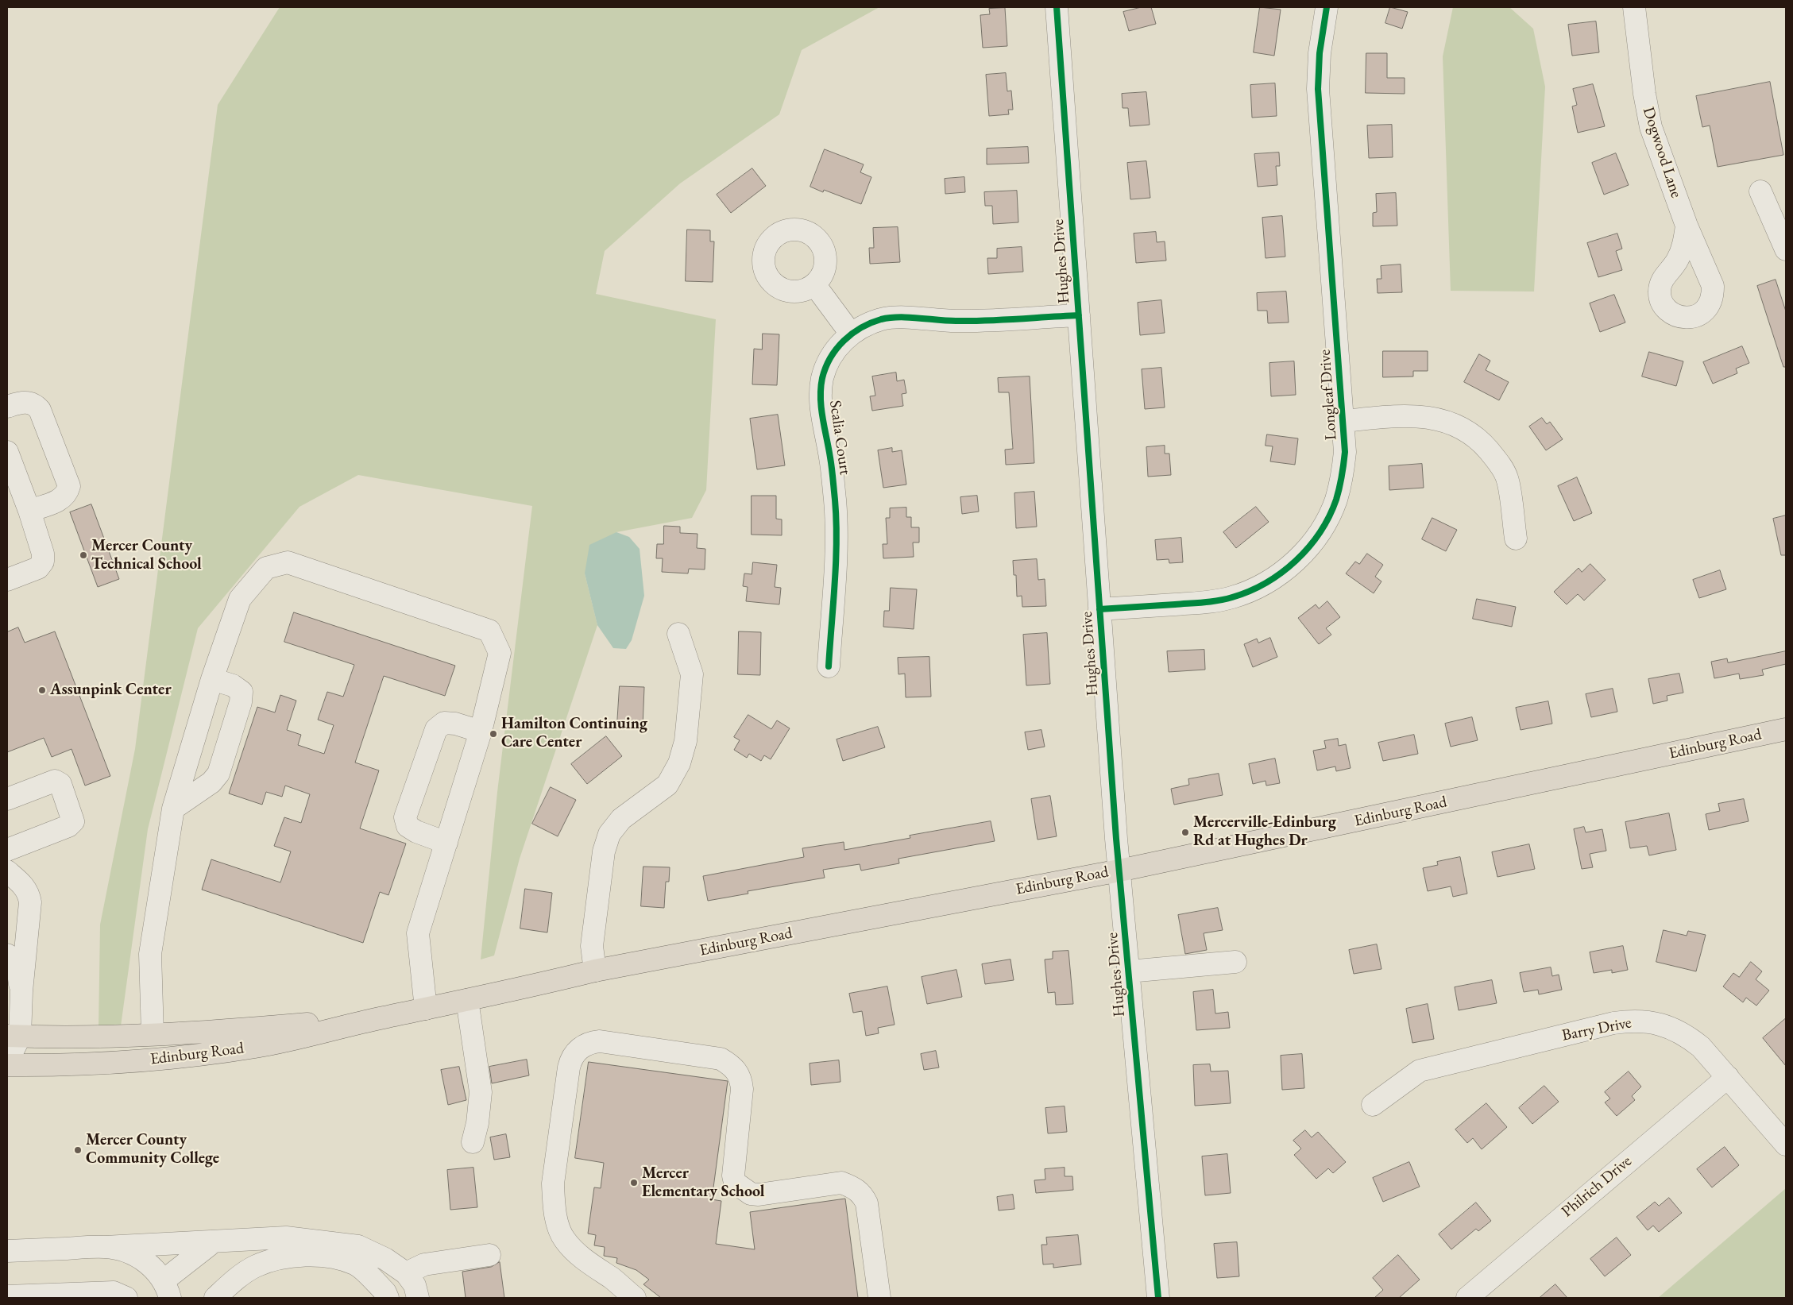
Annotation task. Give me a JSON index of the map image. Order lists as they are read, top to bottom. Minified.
{"streets":{"main road":["Edinburg Road"],"street":["Dogwood Lane","Hughes Drive","Longleaf Drive","Scalia Court","Barry Drive","Philrich Drive"]},"crossings":[["Hughes Drive","Longleaf Drive"],["Hughes Drive","Scalia Court"],["Hughes Drive","Edinburg Road"],["Barry Drive","Philrich Drive"]],"places":["Mercer County Technical School","Assunpink Center","Hamilton Continuing Care Center","Mercerville-Edinburg Rd at Hughes Dr","Mercer County Community College","Mercer Elementary School"]}
